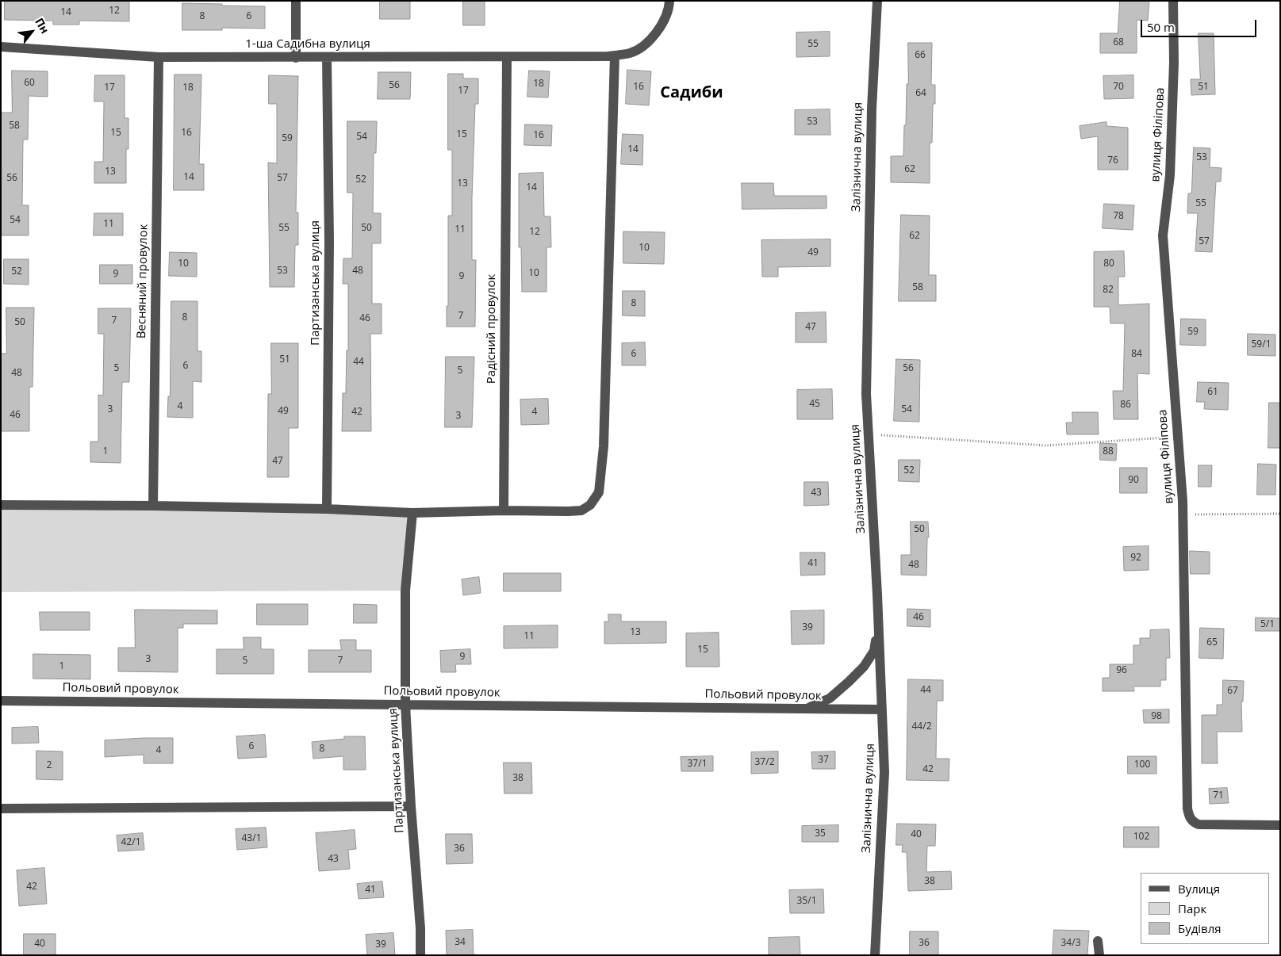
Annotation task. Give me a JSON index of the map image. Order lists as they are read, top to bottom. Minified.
{"streets":{"street":["1-ша Садибна вулиця","вулиця Філіпова","Залізнична вулиця","Весняний провулок","Партизанська вулиця","Радісний провулок","Польовий провулок"]},"crossings":[["1-ша Садибна вулиця","Весняний провулок"],["1-ша Садибна вулиця","Партизанська вулиця"],["1-ша Садибна вулиця","Радісний провулок"],["Залізнична вулиця","Польовий провулок"],["Партизанська вулиця","Польовий провулок"]],"districts":["Садиби"],"house_numbers":["12","14","8","6","68","55","66","60","18","56","16","70","51","17","18","17","64","53","58","15","16","15","16","54","59","14","53","76","62","13","14","56","57","52","13","14","55","78","54","11","55","50","11","12","62","57","10","49","10","80","53","48","52","10","9","9","58","82","8","7","8","46","7","50","47","59","59/1","6","84","51","44","6","5","56","5","48","61","45","86","4","3","54","49","42","4","46","3","1","88","47","52","90","43","50","92","41","48","46","5/1","39","13","11","65","15","9","3","5","7","1","96","44","67","98","44/2","6","8","4","37","37/2","37/1","100","2","42","38","71","35","40","102","43/1","42/1","36","43","38","42","41","35/1","34","36","34/3","40","39"],"legend":["Вулиця","Парк","Будівля"],"scale_bar":"50 m","north":"top right"}
